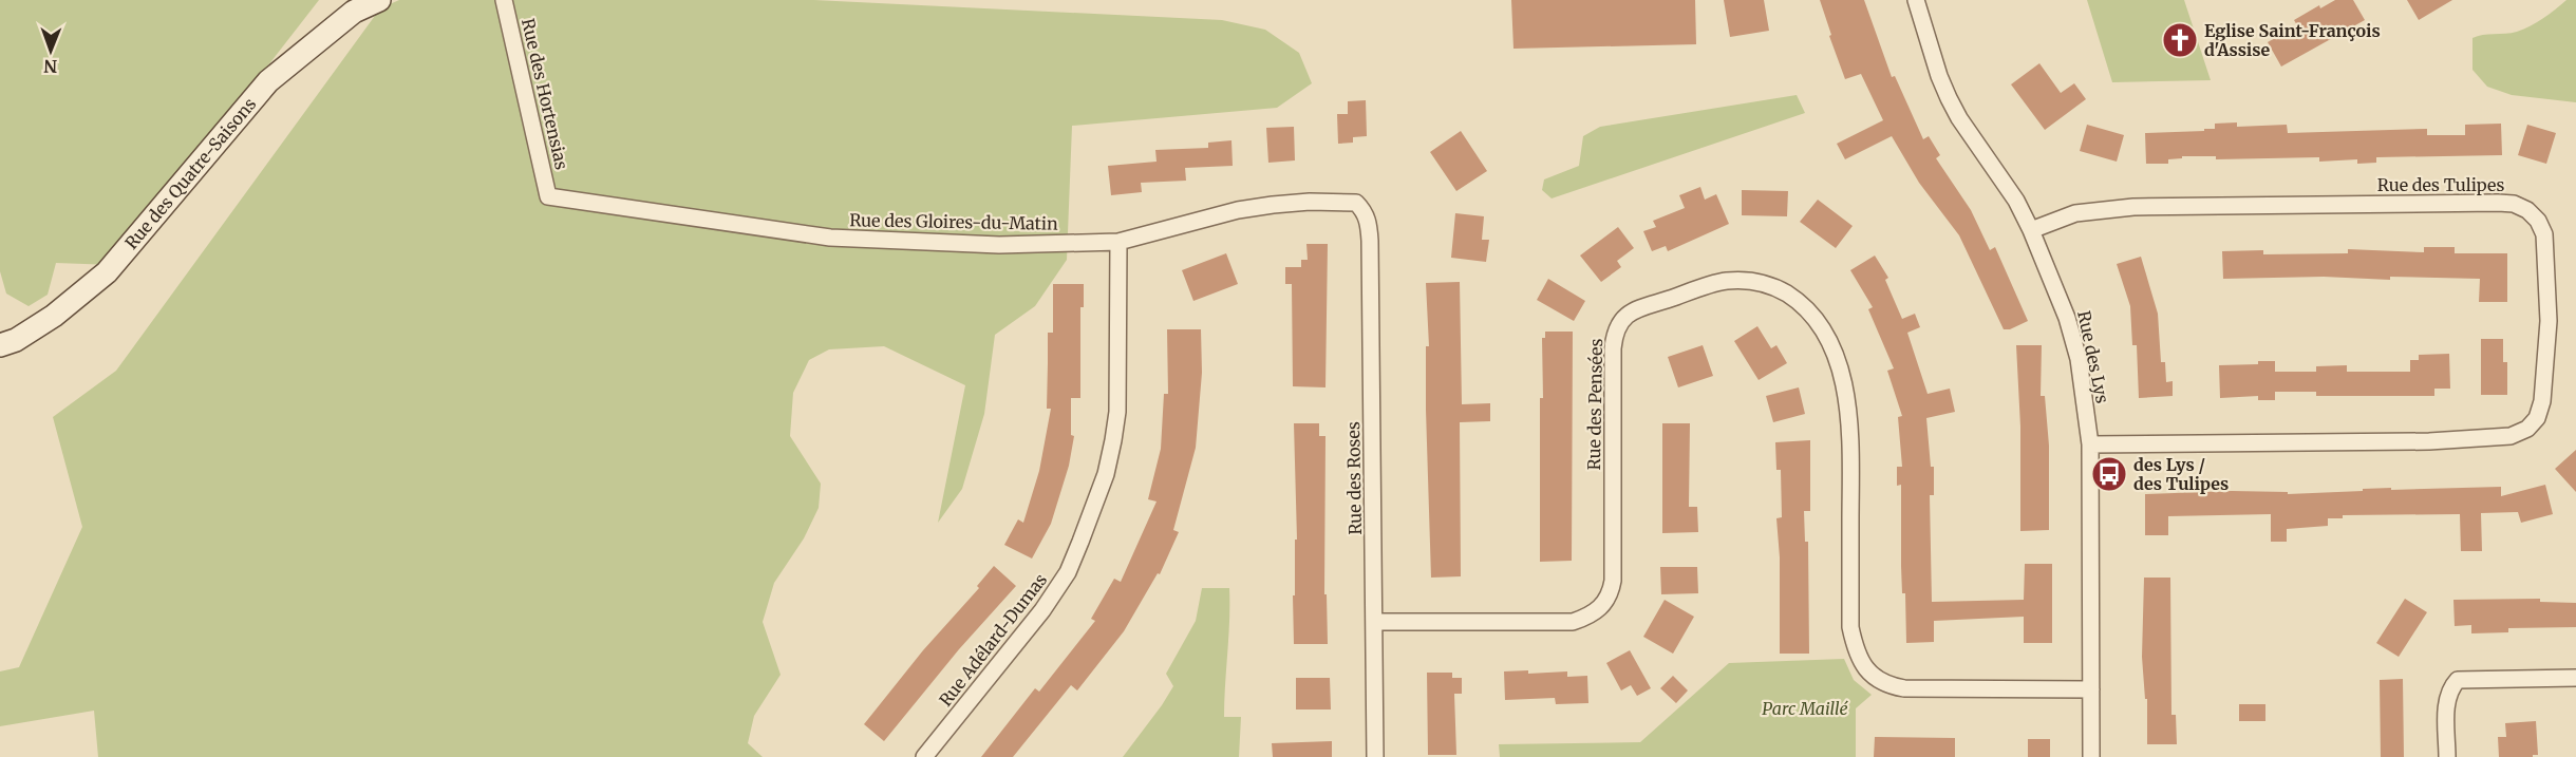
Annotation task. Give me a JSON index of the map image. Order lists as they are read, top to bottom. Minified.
{"streets":{"street":["Rue des Hortensias","Rue des Quatre-Saisons","Rue des Tulipes","Rue des Gloires-du-Matin","Rue des Lys","Rue des Pensées","Rue des Roses","Rue Adélard-Dumas"]},"crossings":[["Rue des Hortensias","Rue des Gloires-du-Matin"],["Rue des Tulipes","Rue des Lys"],["Rue des Gloires-du-Matin","Rue des Roses"],["Rue des Gloires-du-Matin","Rue Adélard-Dumas"],["Rue des Lys","Rue des Pensées"],["Rue des Pensées","Rue des Roses"]],"parks":["Parc Maillé"],"places":{"church":["Eglise Saint-François d'Assise"],"bus stop":["des Lys / des Tulipes"]},"north":"bottom"}
